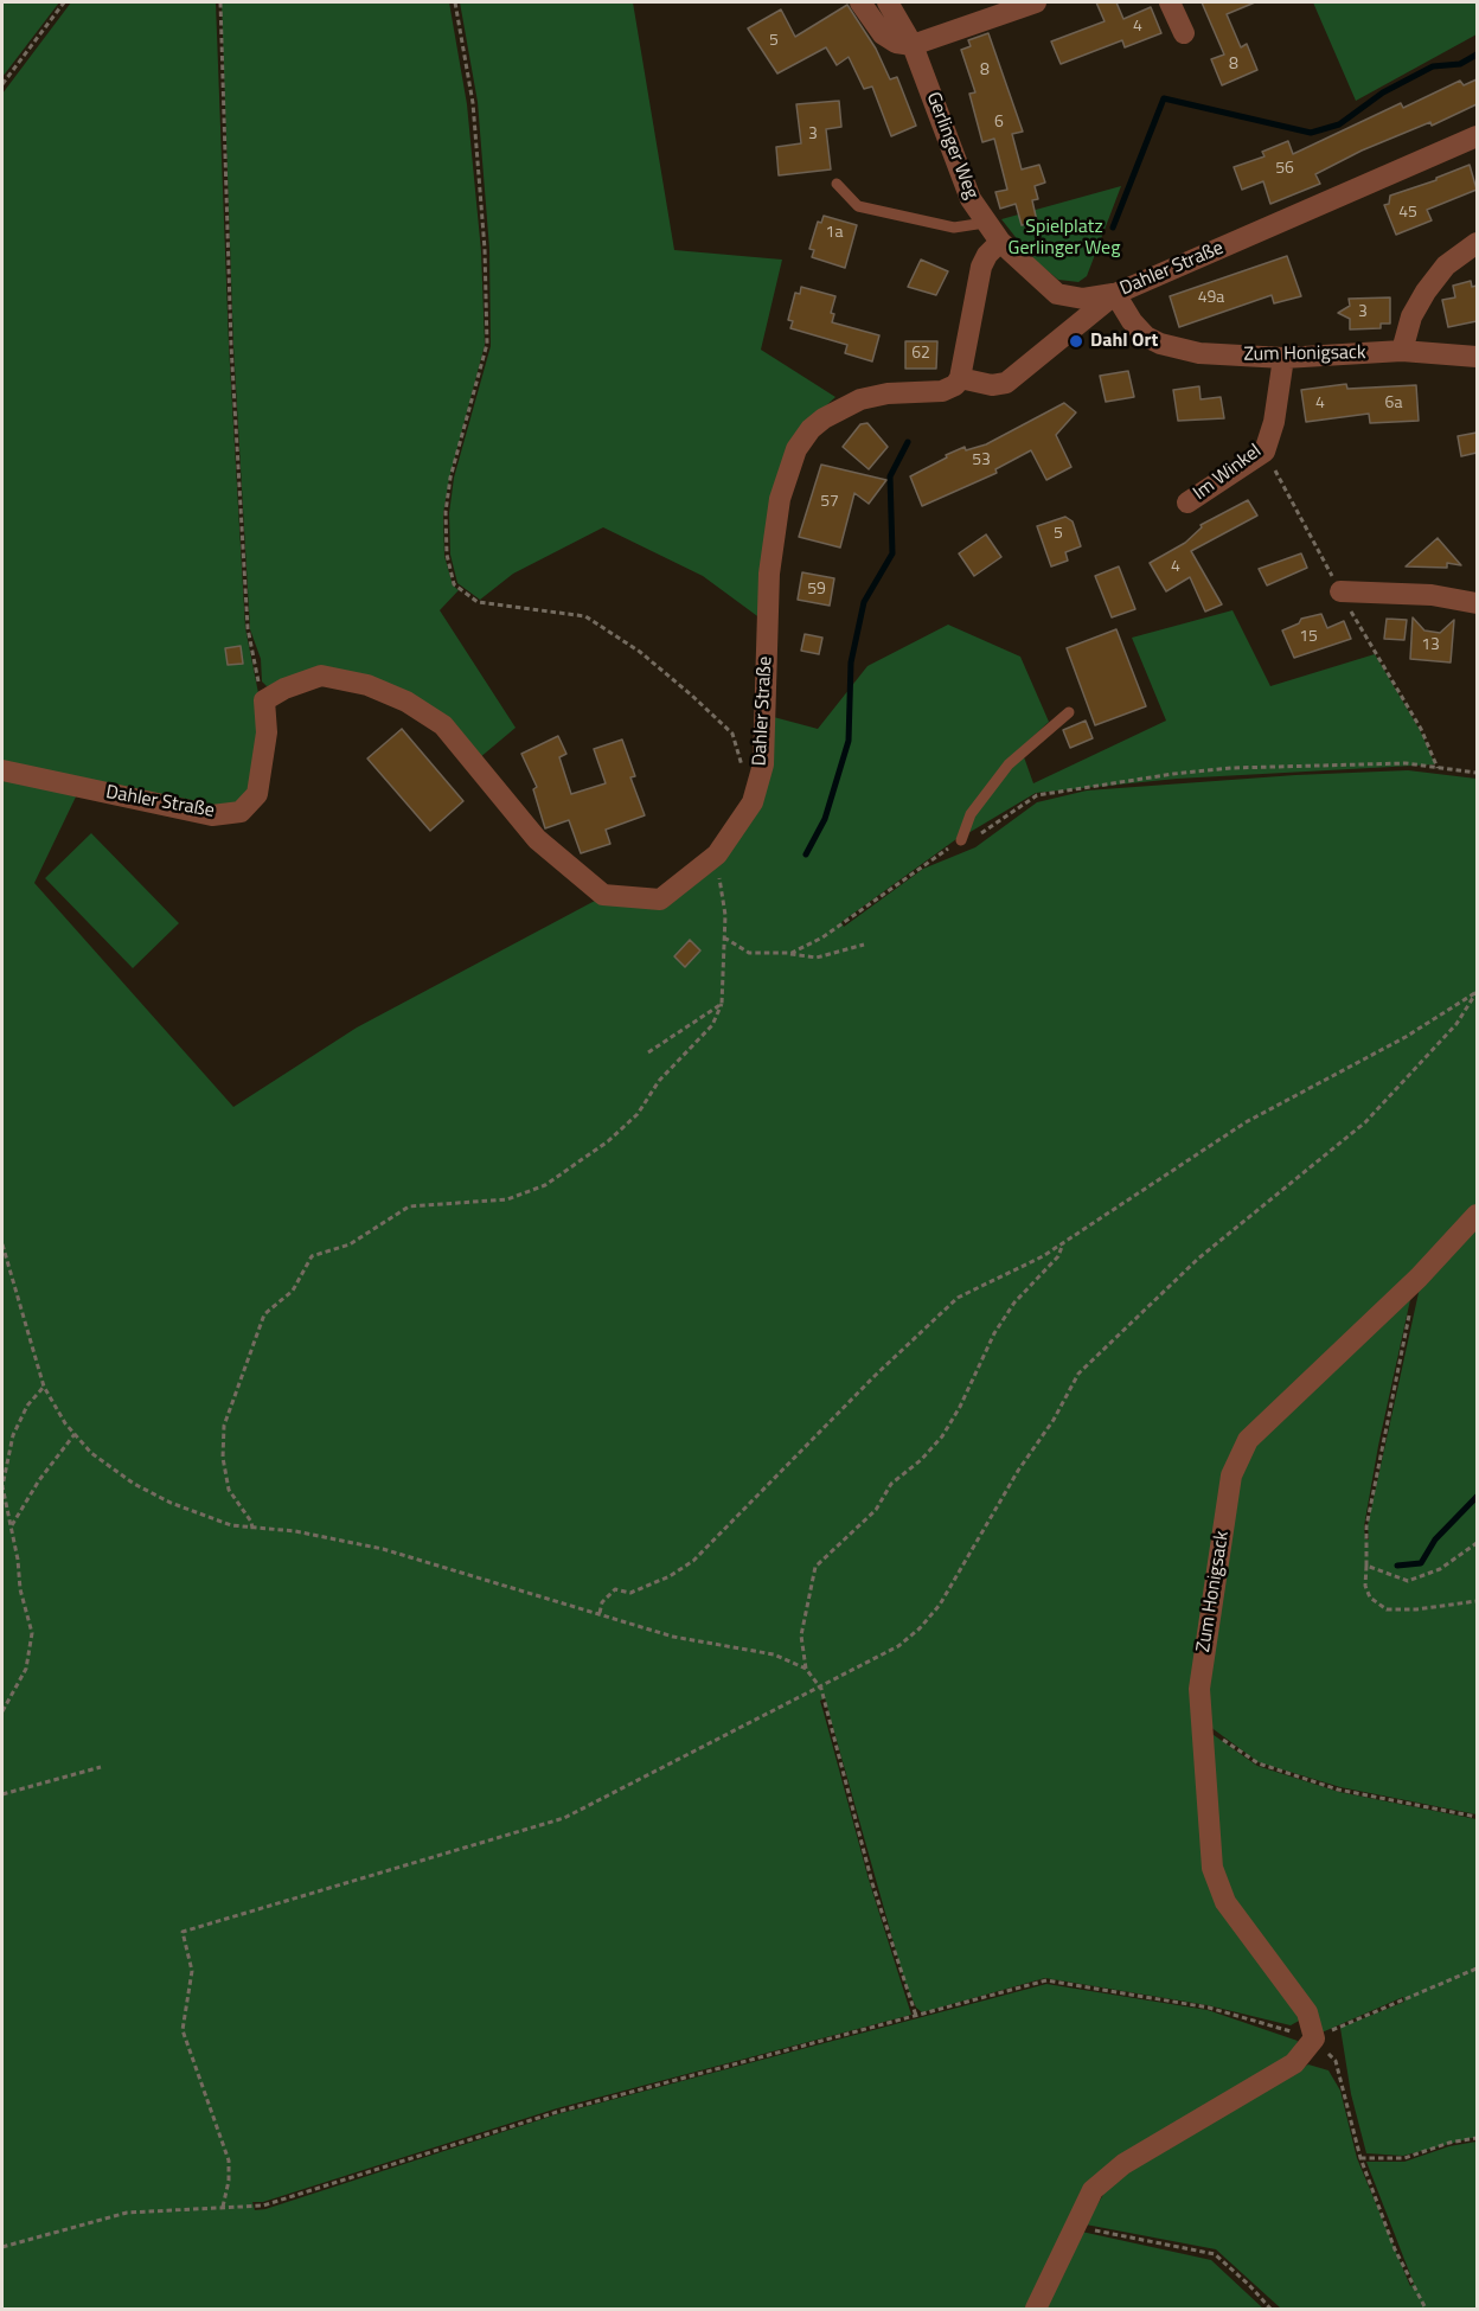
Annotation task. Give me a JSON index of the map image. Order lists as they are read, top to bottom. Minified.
{"streets":{"street":["Gerlinger Weg","Dahler Straße","Zum Honigsack","Im Winkel"]},"crossings":[["Gerlinger Weg","Dahler Straße"],["Gerlinger Weg","Zum Honigsack"],["Dahler Straße","Zum Honigsack"],["Zum Honigsack","Im Winkel"]],"parks":["Spielplatz Gerlinger Weg"],"places":["Dahl Ort"],"house_numbers":["4","5","8","8","6","3","56","45","1a","49a","3","62","4","6a","53","57","5","4","59","15","13"]}
